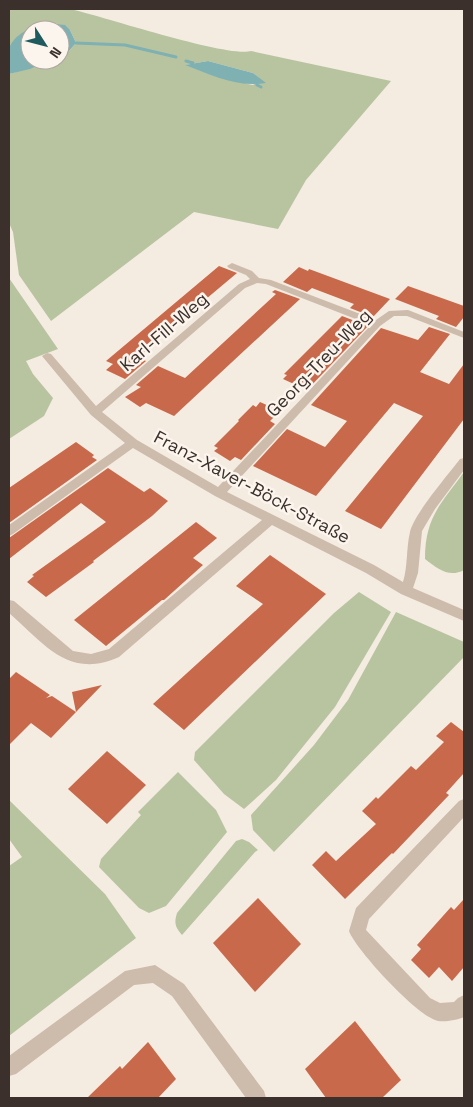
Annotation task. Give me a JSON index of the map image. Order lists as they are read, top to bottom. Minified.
{"streets":{"street":["Karl-Fill-Weg","Georg-Treu-Weg","Franz-Xaver-Böck-Straße"]},"crossings":[["Karl-Fill-Weg","Franz-Xaver-Böck-Straße"],["Georg-Treu-Weg","Franz-Xaver-Böck-Straße"]],"north":"bottom right"}
